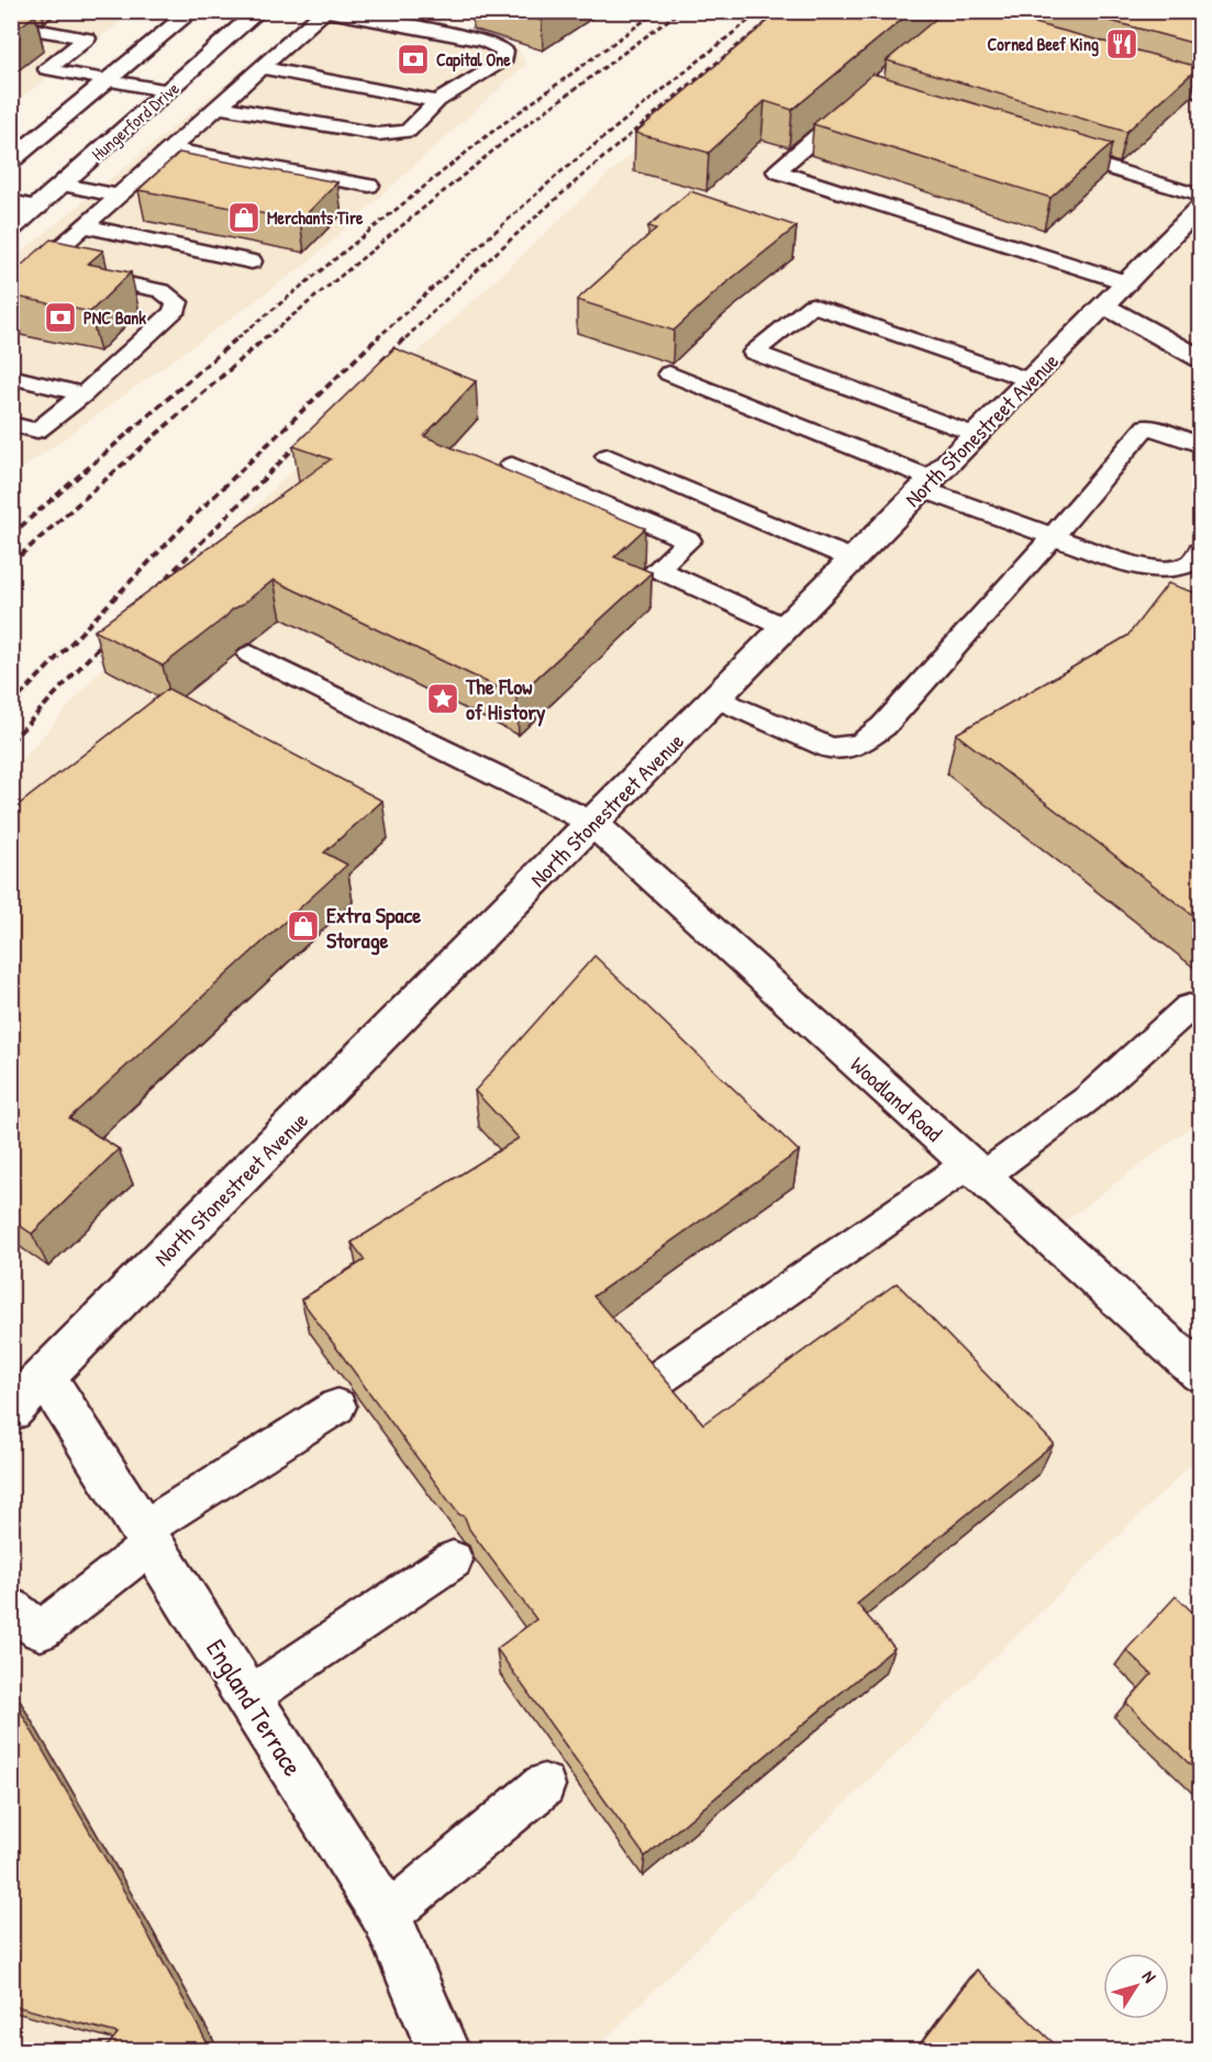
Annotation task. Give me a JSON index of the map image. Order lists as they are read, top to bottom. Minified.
{"streets":{"street":["Hungerford Drive","North Stonestreet Avenue","Woodland Road","England Terrace"]},"crossings":[["North Stonestreet Avenue","Woodland Road"],["North Stonestreet Avenue","England Terrace"]],"places":{"restaurant":["Corned Beef King"],"bank":["Capital One","PNC Bank"],"shop":["Merchants Tire","Extra Space Storage"],"place":["The Flow of History"]},"north":"top right"}
